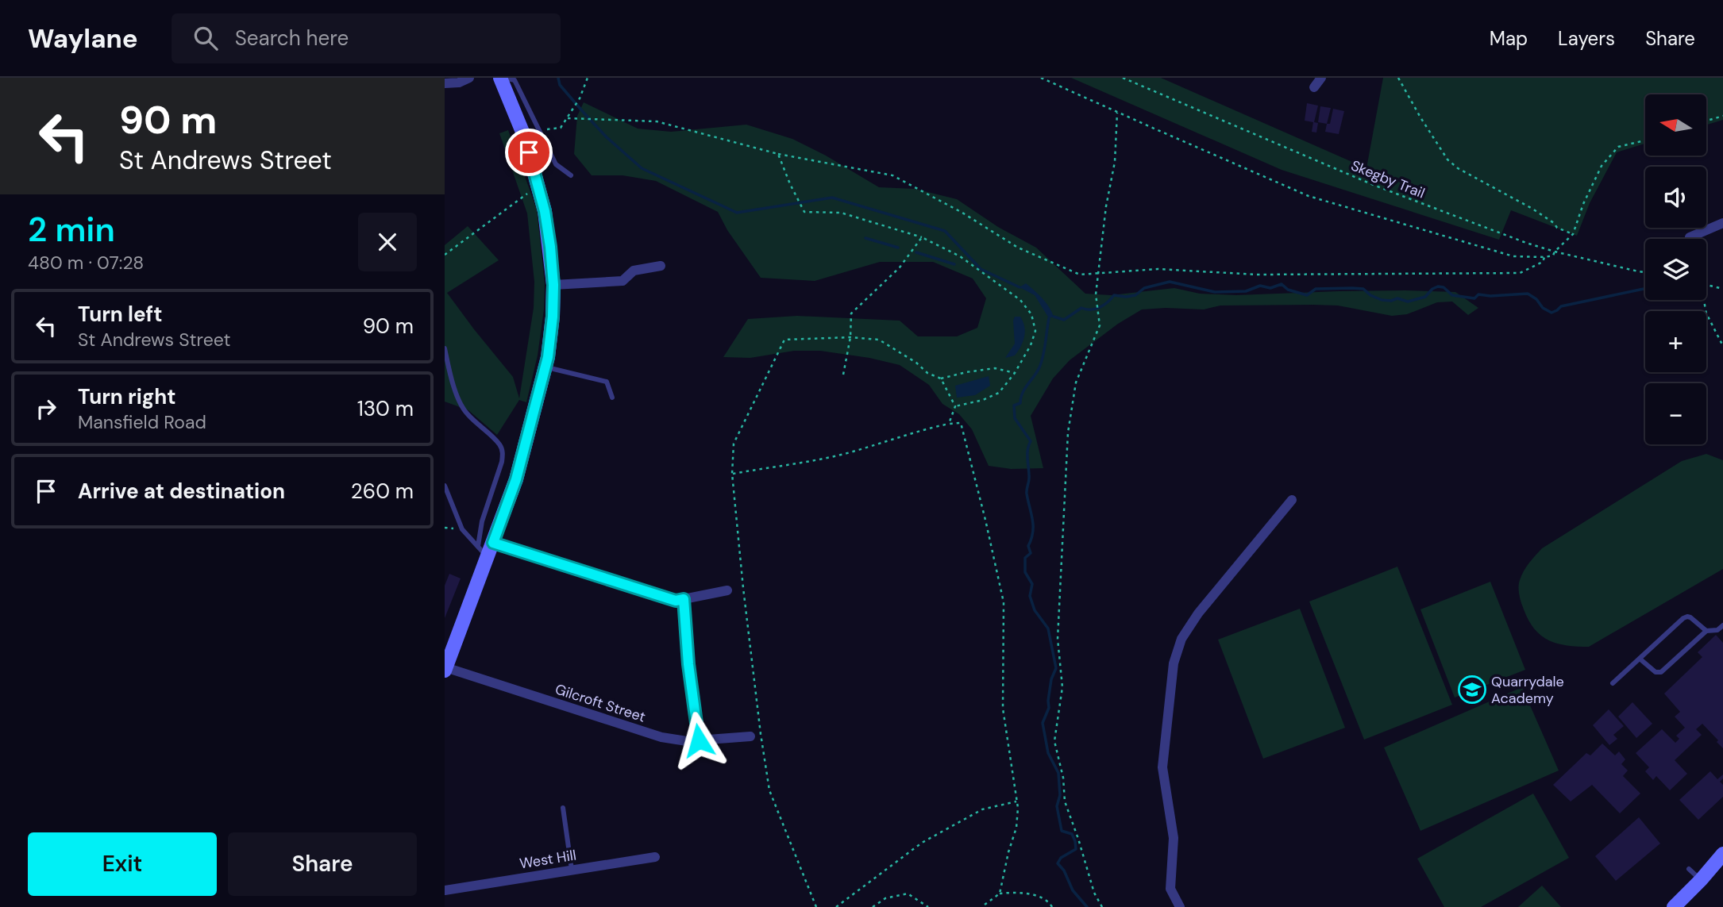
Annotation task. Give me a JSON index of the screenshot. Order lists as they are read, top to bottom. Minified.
{"streets":{"street":["Gilcroft Street","West Hill"],"path":["Skegby Trail"]},"places":{"school or university":["Quarrydale Academy"]},"north":"left","page":{"header":"Waylane","search":"Search here","nav":["Map","Layers","Share"],"turn":["90 m","St Andrews Street"],"map_buttons":["+","−"],"heading":["2 min","480 m · 07:28"],"list":[{"name":"Turn left","note":"St Andrews Street","value":"90 m"},{"name":"Turn right","note":"Mansfield Road","value":"130 m"},{"name":"Arrive at destination","value":"260 m"}],"buttons":["Exit","Share"]}}
